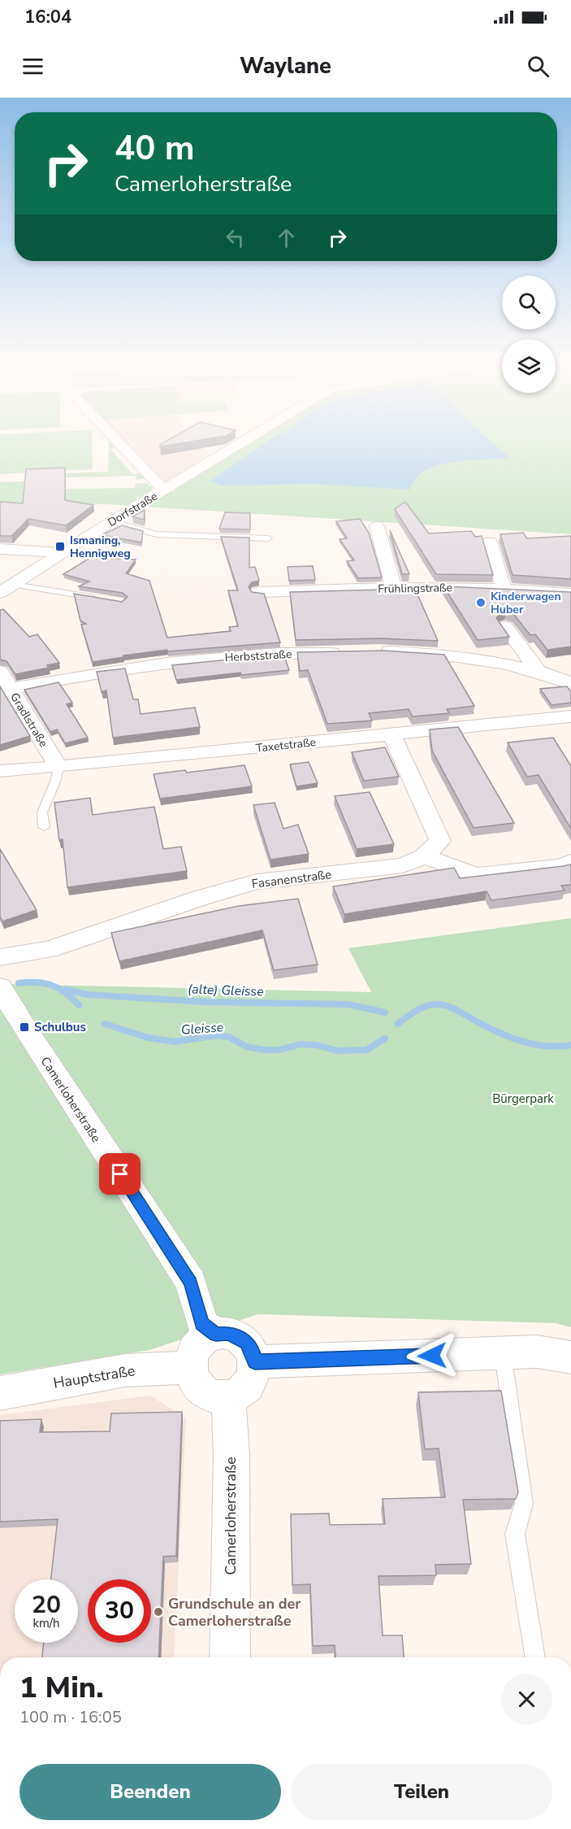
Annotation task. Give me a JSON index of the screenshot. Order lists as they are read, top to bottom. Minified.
{"streets":{"street":["Dorfstraße","Frühlingstraße","Herbststraße","Gradlstraße","Taxetstraße","Fasanenstraße","Camerloherstraße","Hauptstraße"]},"crossings":[["Herbststraße","Gradlstraße"],["Gradlstraße","Taxetstraße"],["Taxetstraße","Fasanenstraße"],["Camerloherstraße","Hauptstraße"]],"water":["(alte) Gleisse","Gleisse"],"parks":["Bürgerpark"],"places":{"transit":["Ismaning, Hennigweg","Schulbus"],"other":["Kinderwagen Huber","Grundschule an der Camerloherstraße"]},"page":{"status":"16:04","header":"Waylane","turn":["40 m","Camerloherstraße"],"speed":"20 km/h","limit":"30","heading":["1 Min.","100 m · 16:05"],"buttons":["Beenden","Teilen"]}}
